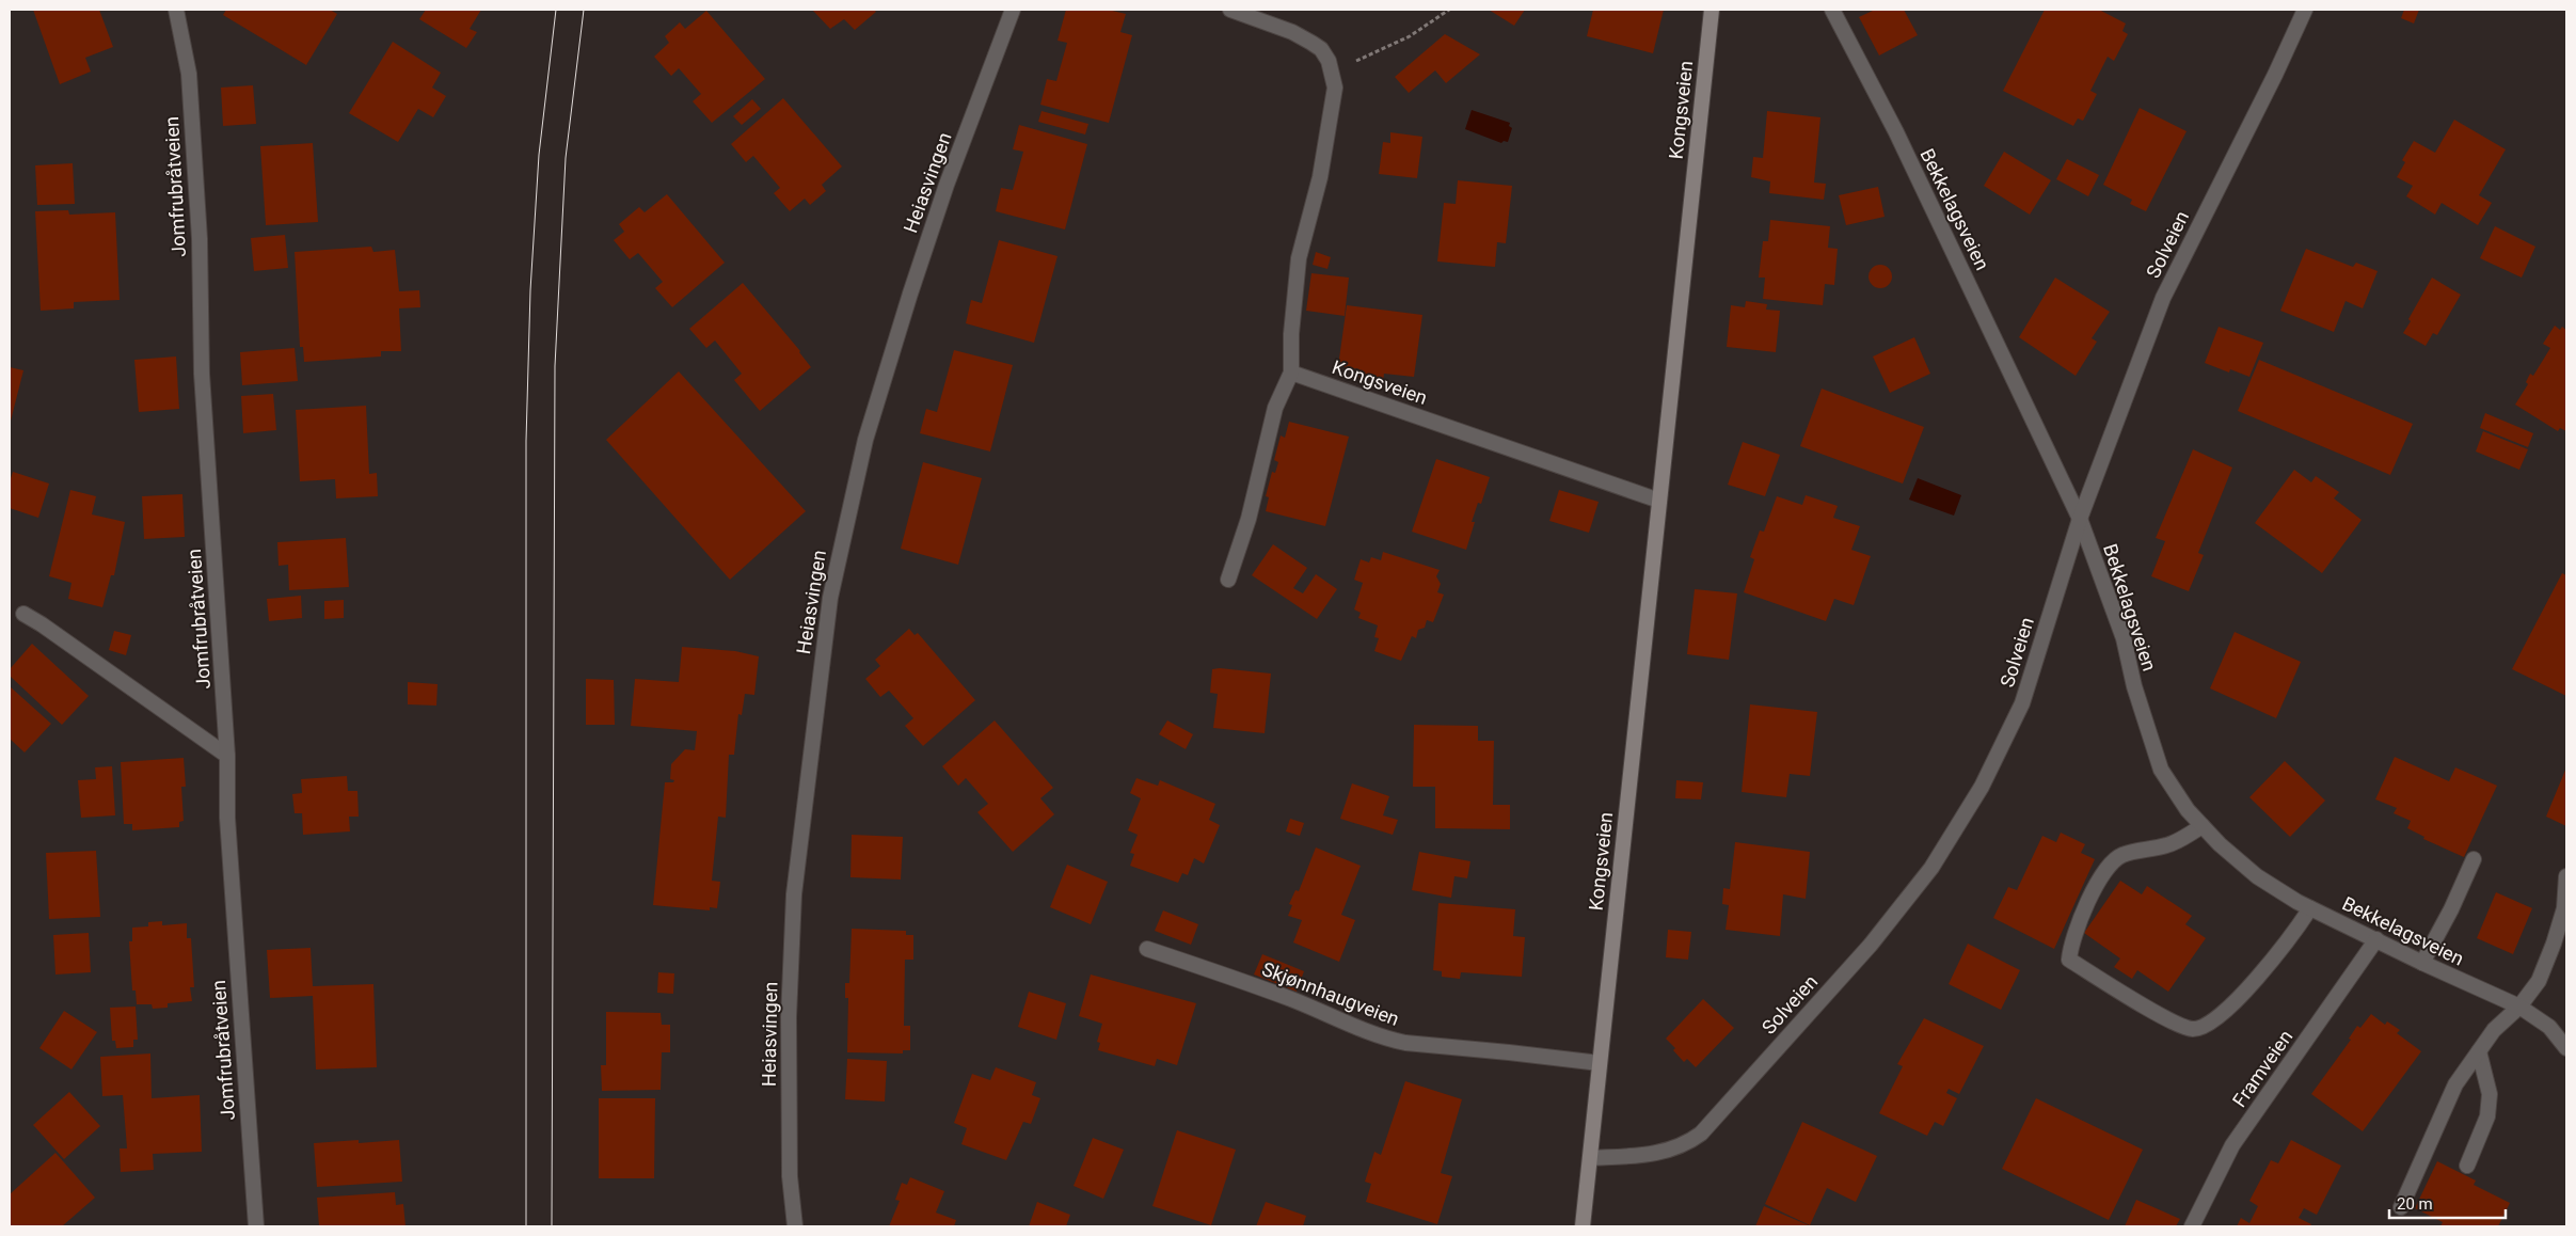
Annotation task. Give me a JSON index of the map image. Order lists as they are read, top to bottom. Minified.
{"streets":{"main road":["Kongsveien"],"street":["Heiasvingen","Jomfrubråtveien","Bekkelagsveien","Solveien","Skjønnhaugveien","Framveien"]},"crossings":[["Kongsveien","Solveien"],["Kongsveien","Skjønnhaugveien"],["Bekkelagsveien","Solveien"],["Bekkelagsveien","Framveien"]],"scale_bar":"20 m"}
